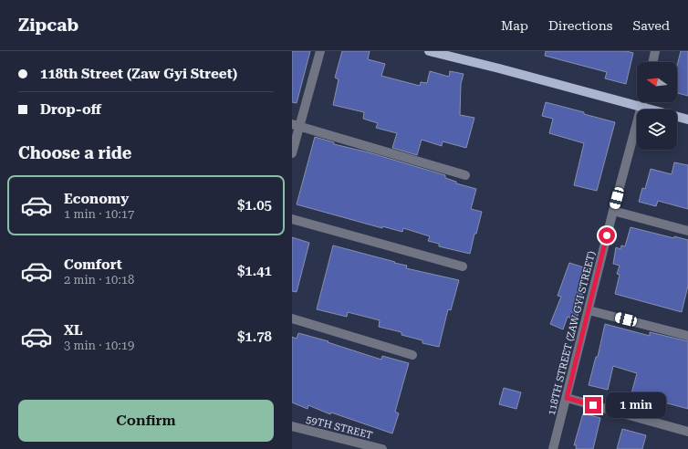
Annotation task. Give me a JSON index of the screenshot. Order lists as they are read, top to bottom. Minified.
{"streets":{"street":["118TH STREET (ZAW GYI STREET)","59TH STREET"]},"north":"left","page":{"header":"Zipcab","nav":["Map","Directions","Saved"],"banner":["118th Street (Zaw Gyi Street)","Drop-off"],"heading":"Choose a ride","list":[{"name":"Economy","note":"1 min · 10:17","value":"$1.05"},{"name":"Comfort","note":"2 min · 10:18","value":"$1.41"},{"name":"XL","note":"3 min · 10:19","value":"$1.78"}],"buttons":"Confirm","bubble":"1 min"}}
